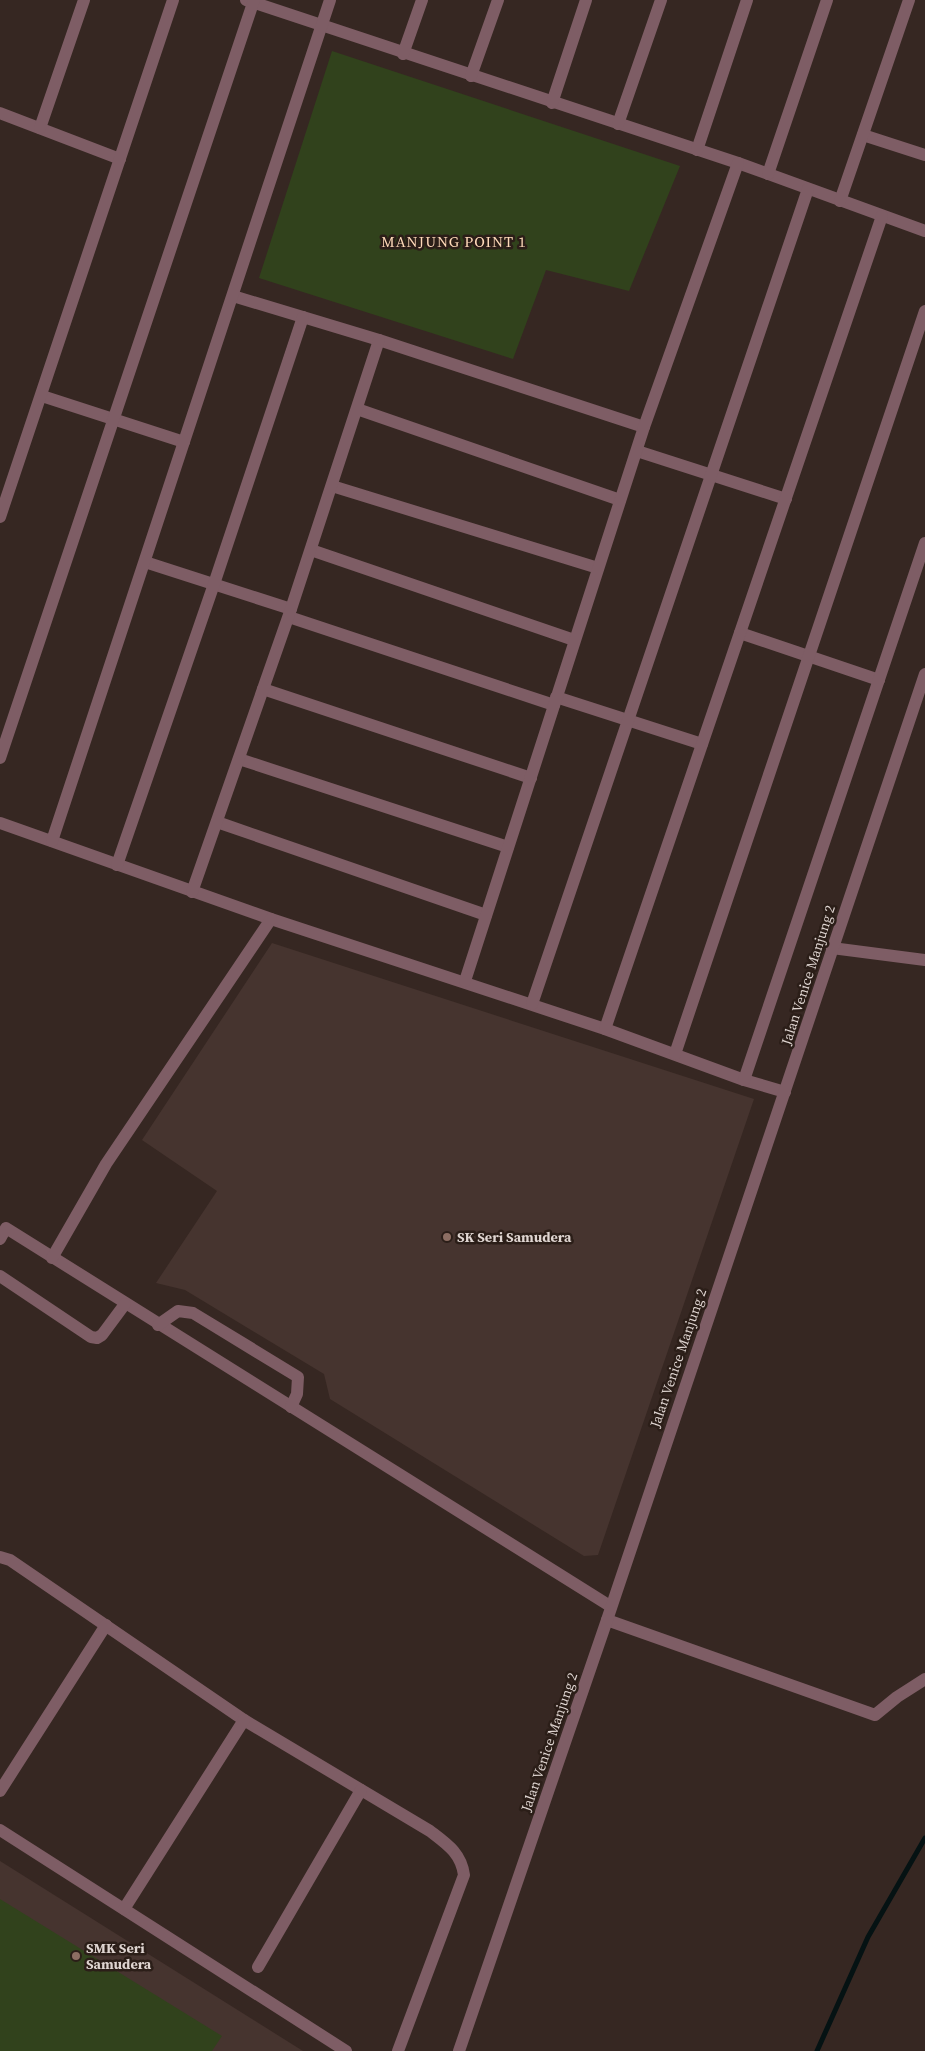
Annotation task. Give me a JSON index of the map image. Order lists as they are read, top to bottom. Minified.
{"streets":{"street":["Jalan Venice Manjung 2"]},"districts":["MANJUNG POINT 1"],"places":["SK Seri Samudera","SMK Seri Samudera"]}
